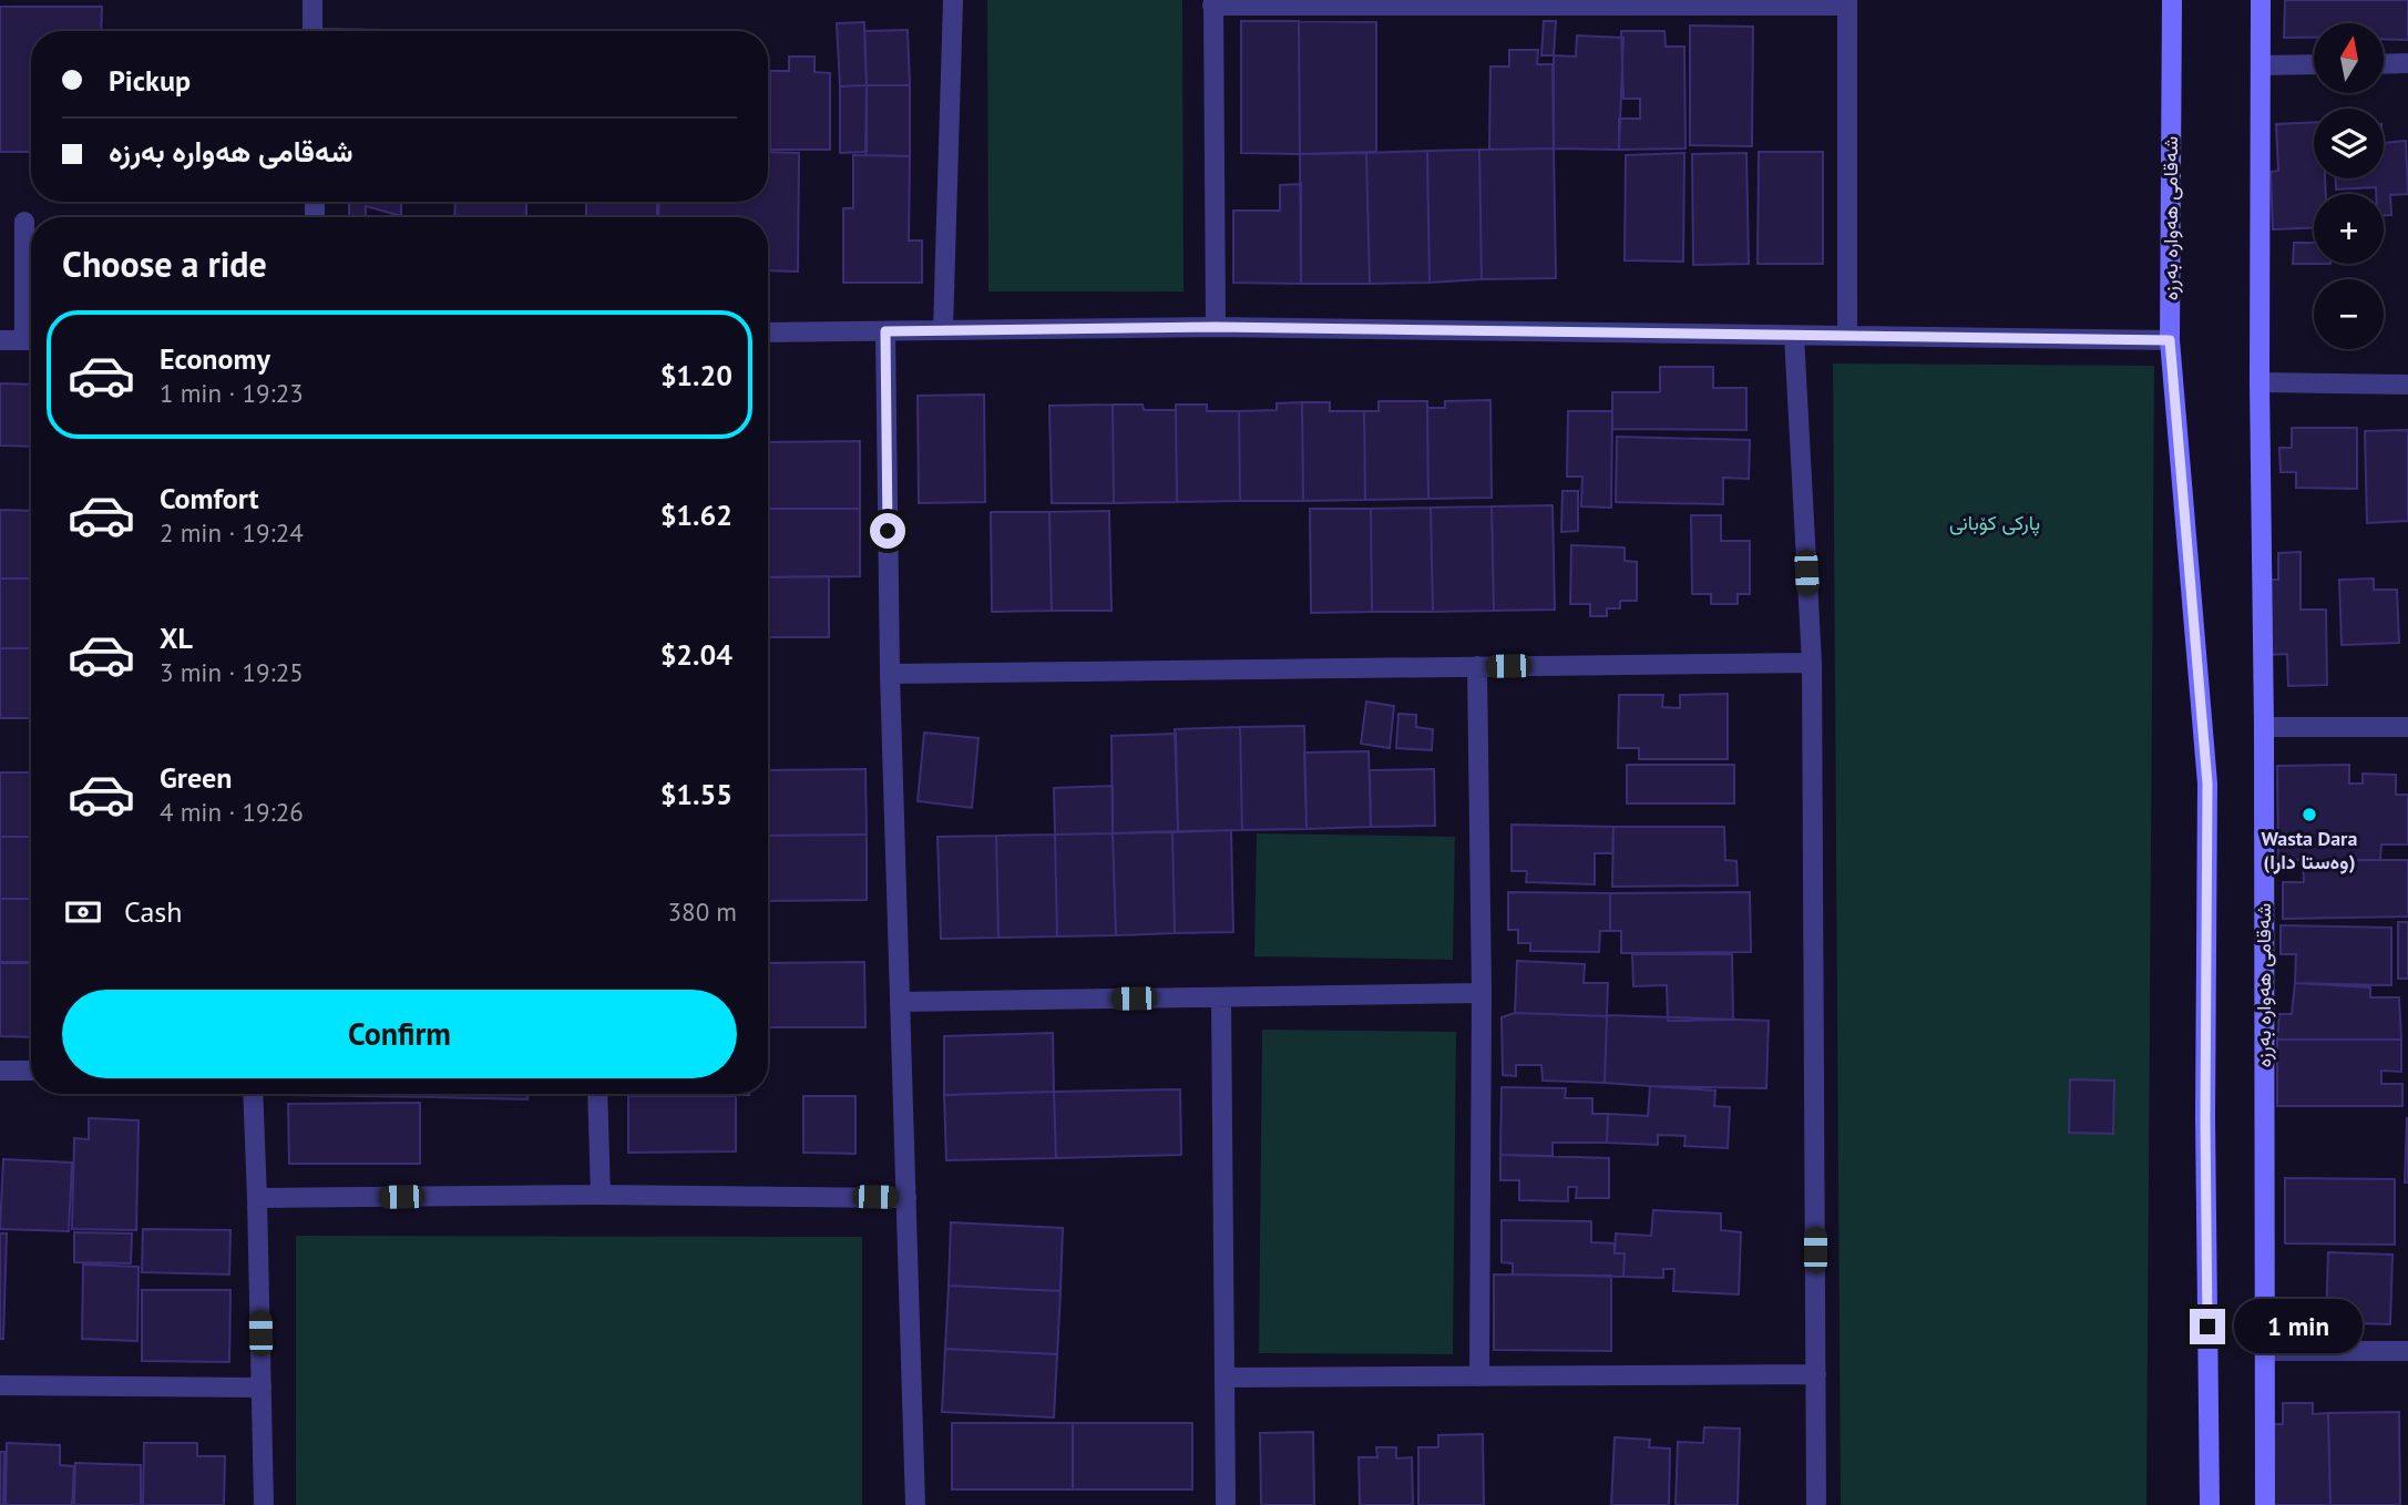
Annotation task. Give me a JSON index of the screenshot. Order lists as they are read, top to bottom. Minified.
{"streets":{"main road":["شەقامی هەوارە بەرزە"]},"parks":["پارکی کۆبانی"],"places":["Wasta Dara (وەستا دارا)"],"north":"top","page":{"map_buttons":["+","−"],"banner":["Pickup","شەقامی هەوارە بەرزە"],"heading":"Choose a ride","list":[{"name":"Economy","note":"1 min · 19:23","value":"$1.20"},{"name":"Comfort","note":"2 min · 19:24","value":"$1.62"},{"name":"XL","note":"3 min · 19:25","value":"$2.04"},{"name":"Green","note":"4 min · 19:26","value":"$1.55"}],"pay":["Cash","380 m"],"buttons":"Confirm","bubble":"1 min"}}
